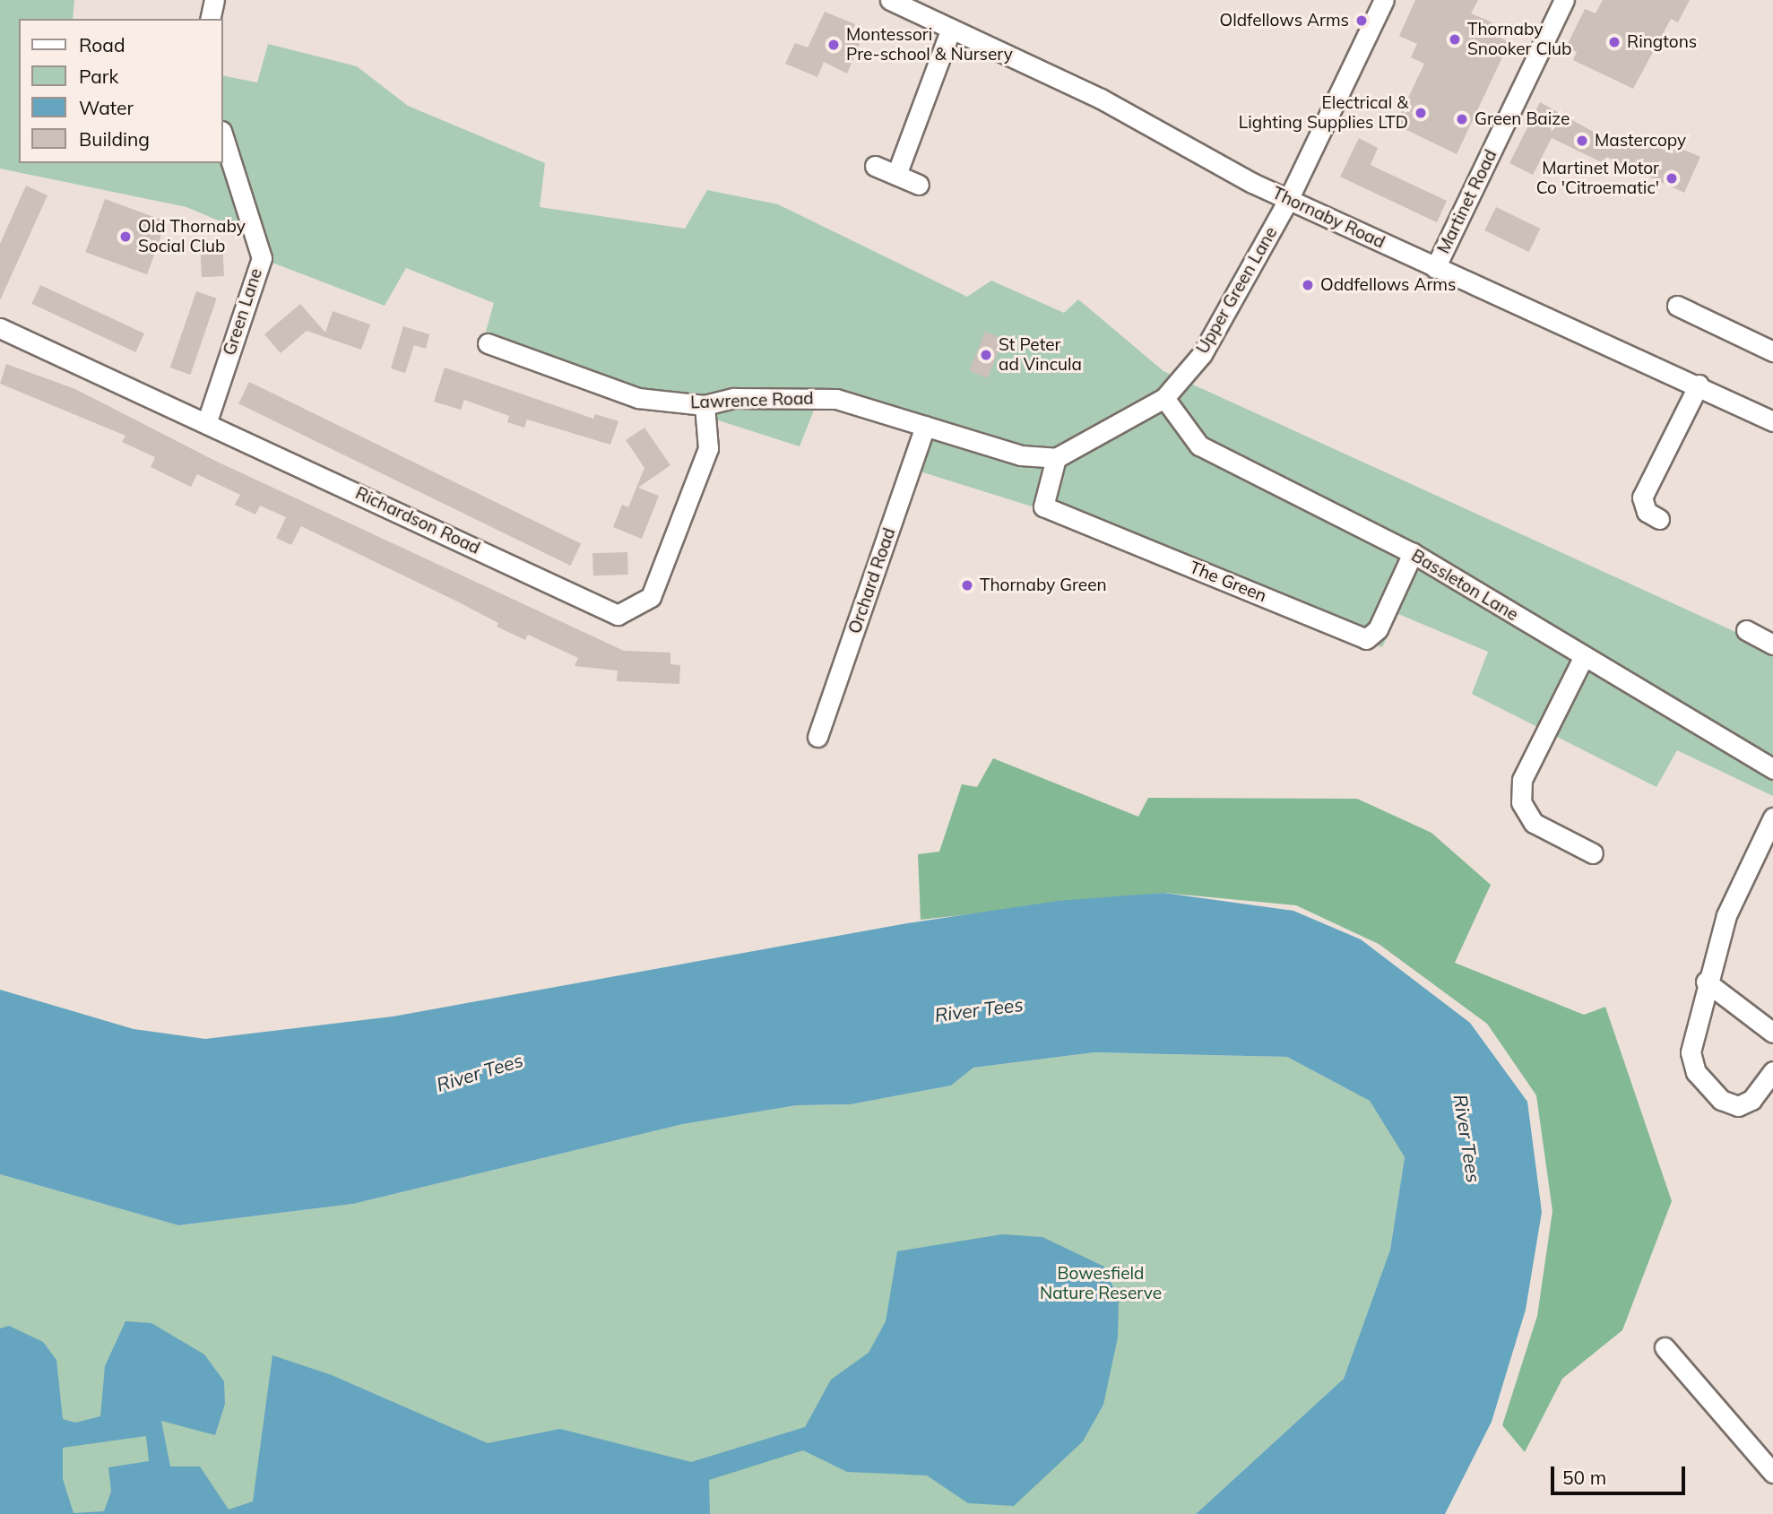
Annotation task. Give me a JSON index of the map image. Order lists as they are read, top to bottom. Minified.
{"streets":{"street":["Martinet Road","Thornaby Road","Upper Green Lane","Green Lane","Lawrence Road","Richardson Road","Orchard Road","The Green","Bassleton Lane"]},"crossings":[["Martinet Road","Thornaby Road"],["Thornaby Road","Upper Green Lane"],["Upper Green Lane","Lawrence Road"],["Upper Green Lane","The Green"],["Upper Green Lane","Bassleton Lane"],["Green Lane","Richardson Road"],["Lawrence Road","Richardson Road"],["Lawrence Road","Orchard Road"],["Lawrence Road","The Green"],["The Green","Bassleton Lane"]],"water":["River Tees"],"parks":["Bowesfield Nature Reserve"],"places":["Oldfellows Arms","Thornaby Snooker Club","Ringtons","Montessori Pre-school & Nursery","Electrical & Lighting Supplies LTD","Green Baize","Mastercopy","Martinet Motor Co 'Citroematic'","Old Thornaby Social Club","Oddfellows Arms","St Peter ad Vincula","Thornaby Green"],"legend":["Road","Park","Water","Building"],"scale_bar":"50 m"}
